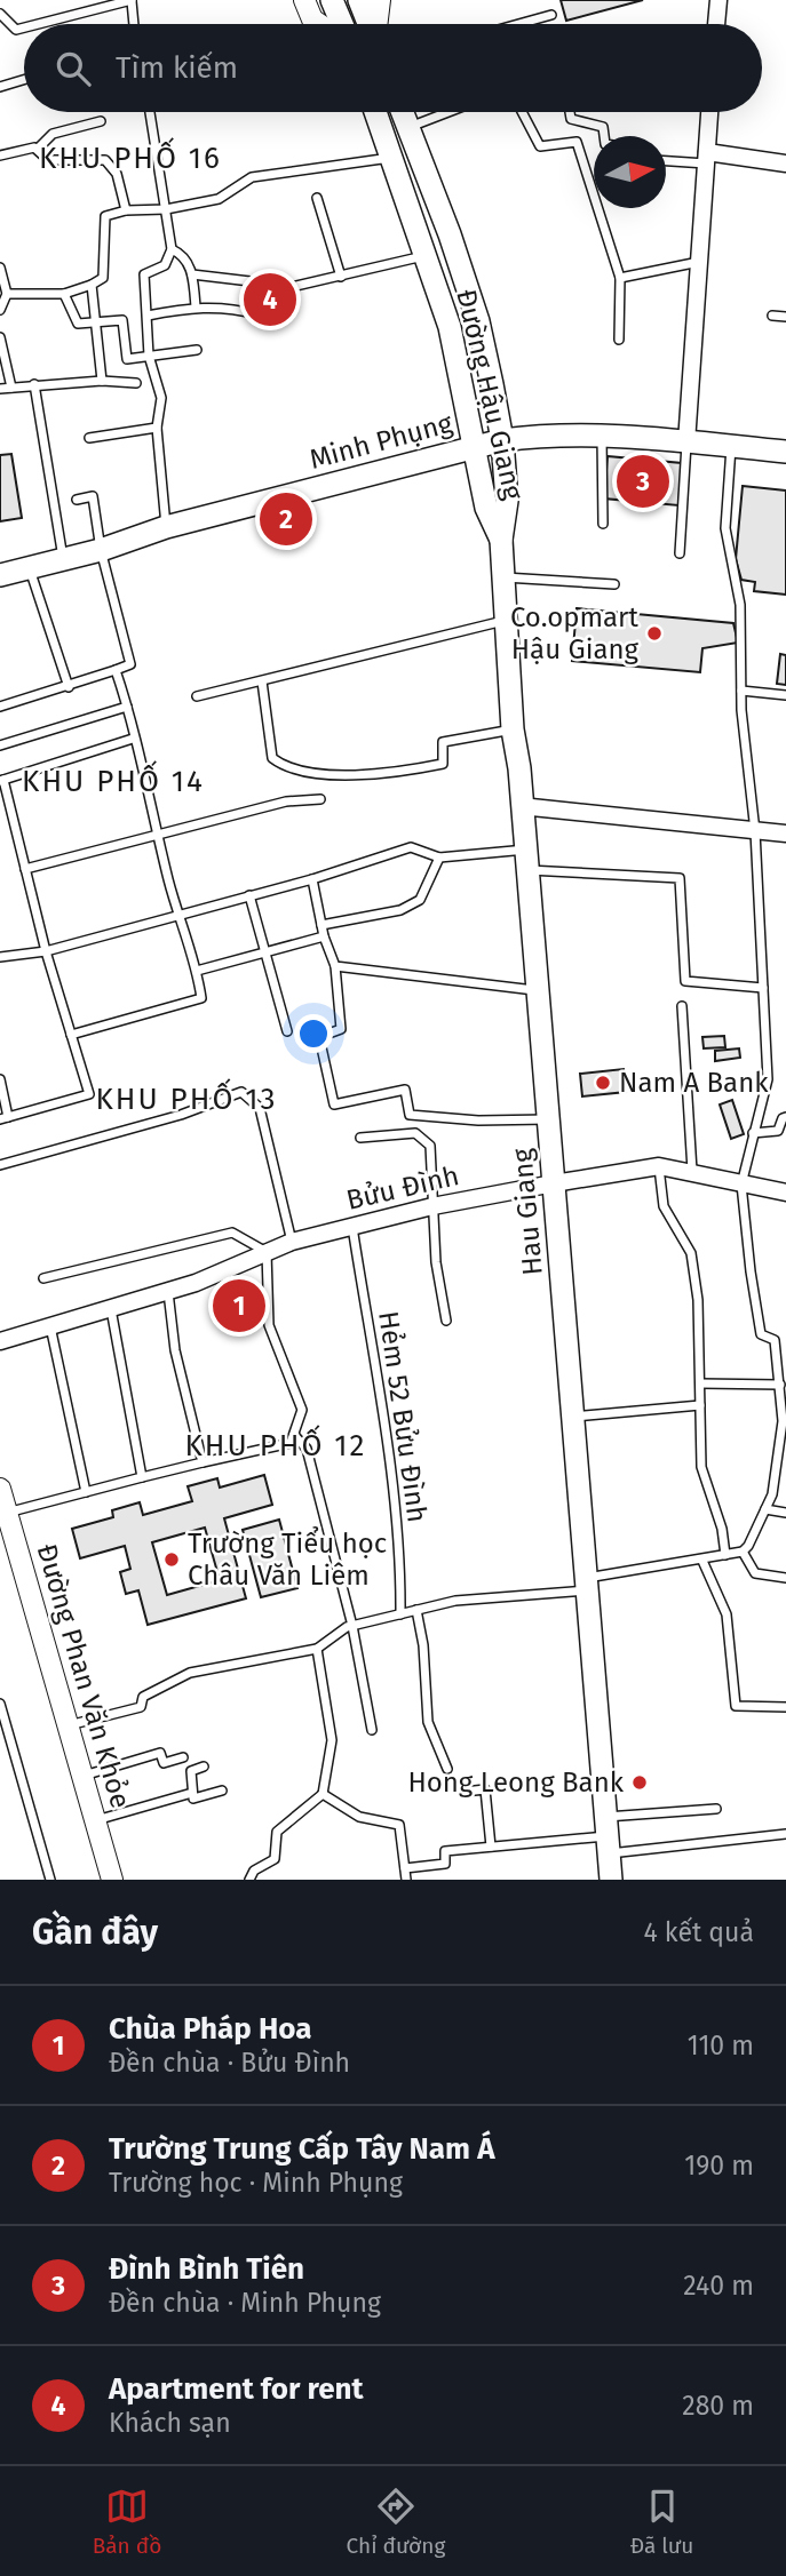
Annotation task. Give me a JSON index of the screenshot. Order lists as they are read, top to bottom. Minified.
{"streets":{"main road":["Đường Hậu Giang","Minh Phụng","Hau Giang"],"street":["Bửu Đình","Đường Phan Văn Khỏe"],"lane":["Hẻm 52 Bửu Đình"]},"crossings":[["Đường Hậu Giang","Minh Phụng"],["Đường Hậu Giang","Hau Giang"],["Bửu Đình","Hau Giang"],["Bửu Đình","Hẻm 52 Bửu Đình"]],"districts":["KHU PHỐ 16","KHU PHỐ 14","KHU PHỐ 13","KHU PHỐ 12"],"places":["Co.opmart Hậu Giang","Nam A Bank","Trường Tiểu học Châu Văn Liêm","Hong Leong Bank"],"north":"right","page":{"search":"Tìm kiếm","pins":["4","3","2","1"],"heading":["Gần đây","4 kết quả"],"list":[{"mark":"1","name":"Chùa Pháp Hoa","note":"Đền chùa · Bửu Đình","value":"110 m"},{"mark":"2","name":"Trường Trung Cấp Tây Nam Á","note":"Trường học · Minh Phụng","value":"190 m"},{"mark":"3","name":"Đình Bình Tiên","note":"Đền chùa · Minh Phụng","value":"240 m"},{"mark":"4","name":"Apartment for rent","note":"Khách sạn","value":"280 m"}],"nav":["Bản đồ","Chỉ đường","Đã lưu"]}}
